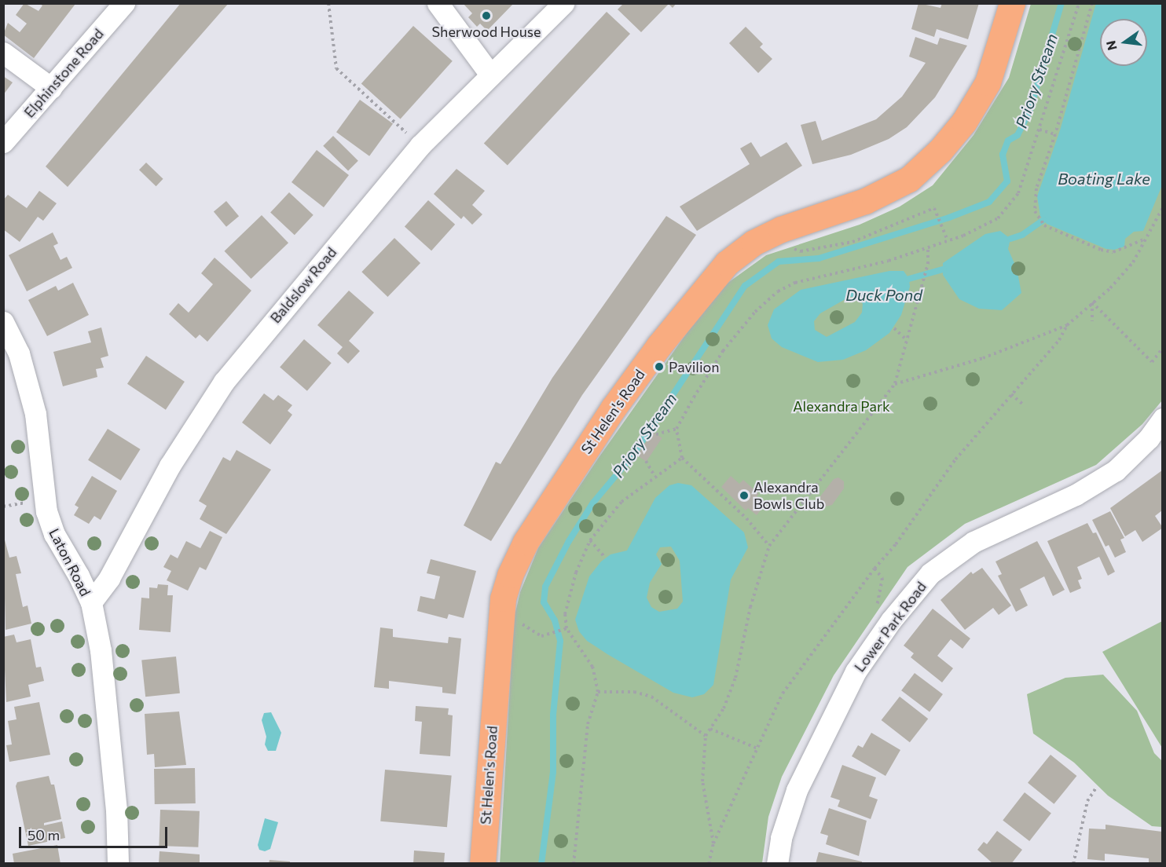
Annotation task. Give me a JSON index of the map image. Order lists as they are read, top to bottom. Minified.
{"streets":{"main road":["St Helen's Road"],"street":["Elphinstone Road","Baldslow Road","Laton Road","Lower Park Road"]},"crossings":[["Baldslow Road","Laton Road"]],"water":["Priory Stream","Boating Lake","Duck Pond"],"parks":["Alexandra Park"],"places":["Sherwood House","Pavilion","Alexandra Bowls Club"],"scale_bar":"50 m","north":"left"}
